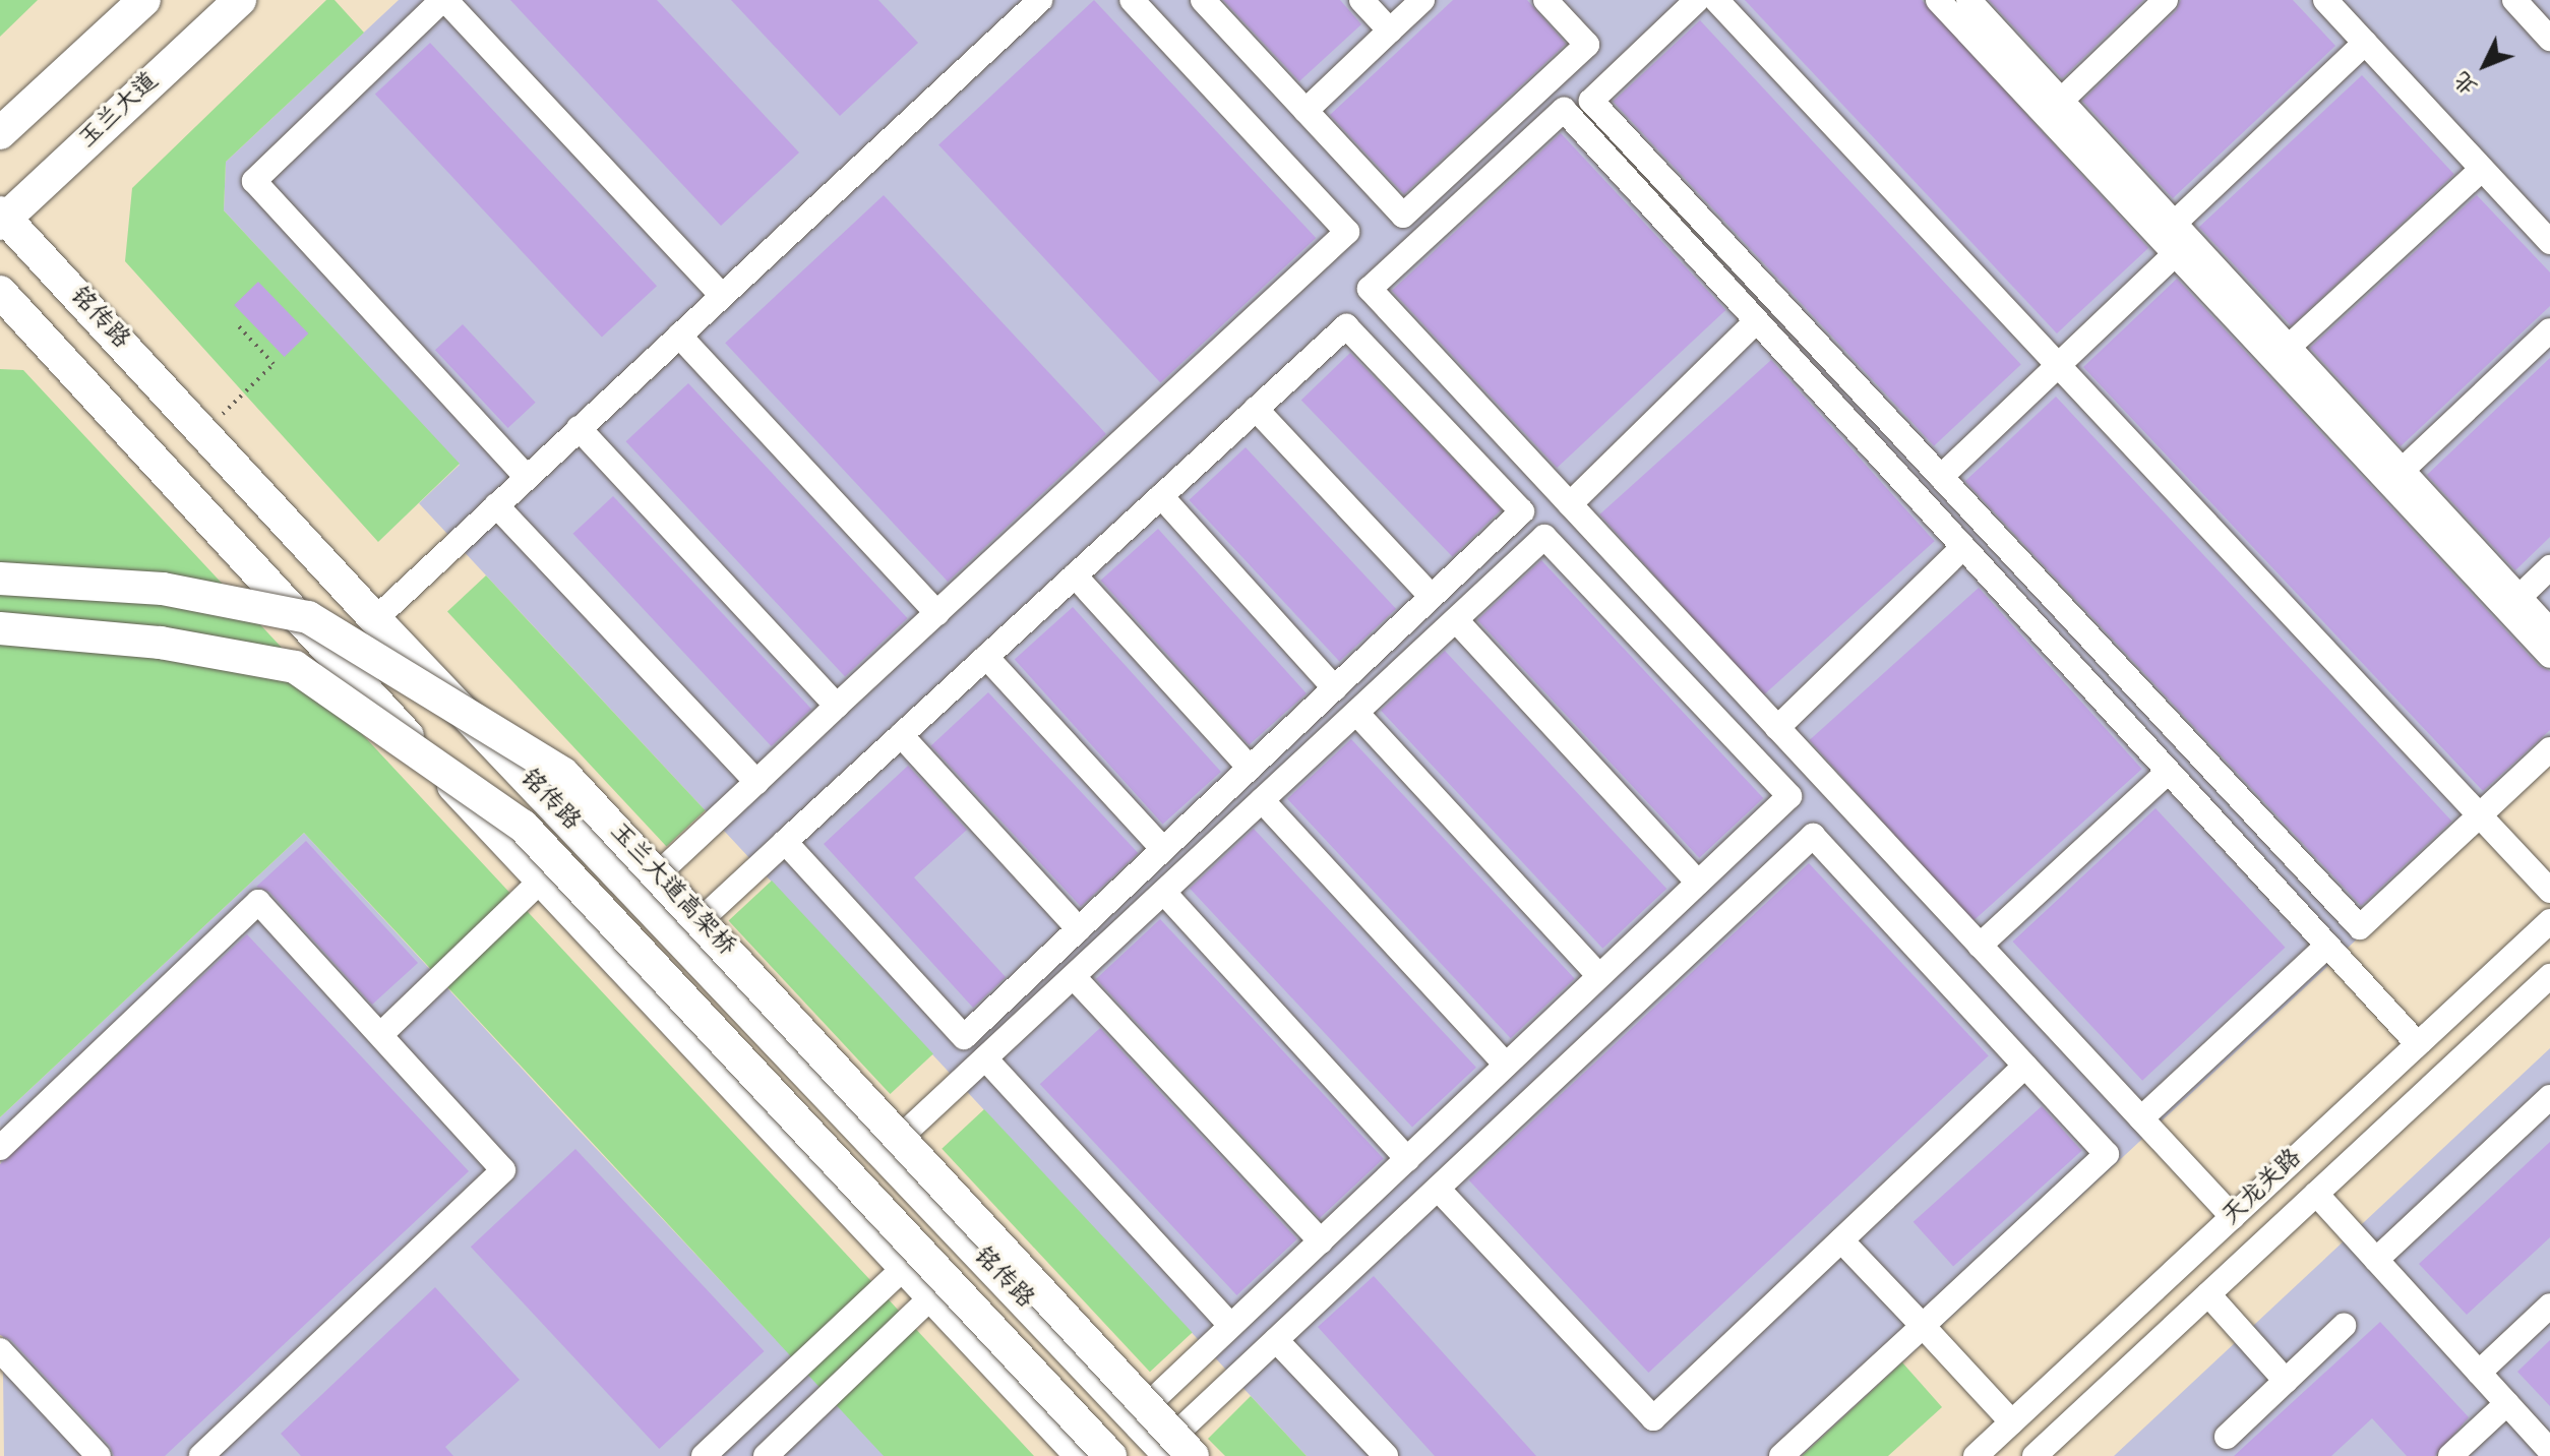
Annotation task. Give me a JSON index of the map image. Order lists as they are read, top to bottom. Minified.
{"streets":{"main road":["玉兰大道","铭传路","玉兰大道高架桥"],"street":["天龙关路"]},"crossings":[["玉兰大道","铭传路"],["铭传路","玉兰大道高架桥"]],"north":"bottom left"}
